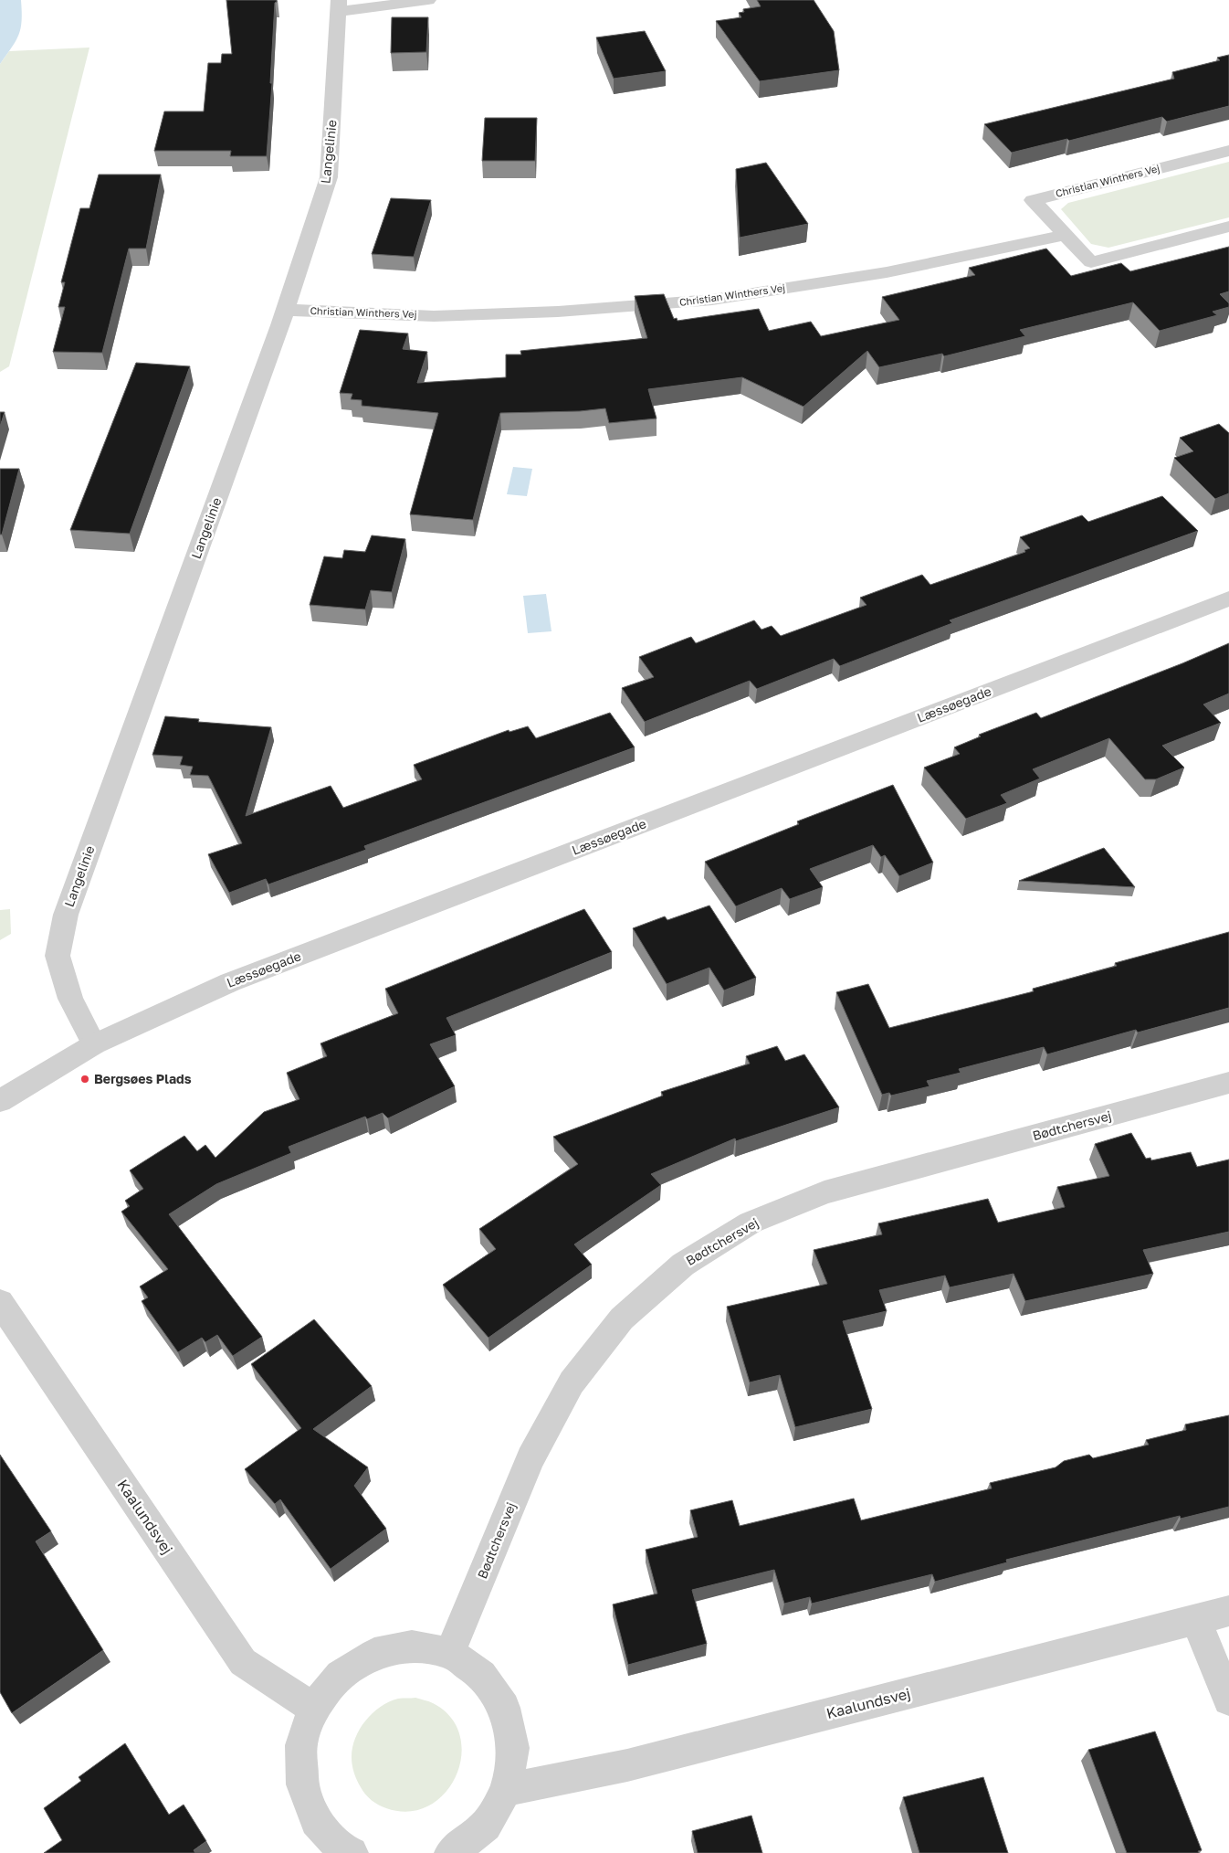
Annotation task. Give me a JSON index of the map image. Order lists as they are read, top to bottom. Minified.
{"streets":{"street":["Langelinie","Christian Winthers Vej","Læssøegade","Bødtchersvej","Kaalundsvej"]},"crossings":[["Langelinie","Christian Winthers Vej"],["Langelinie","Læssøegade"]],"places":["Bergsøes Plads"]}
